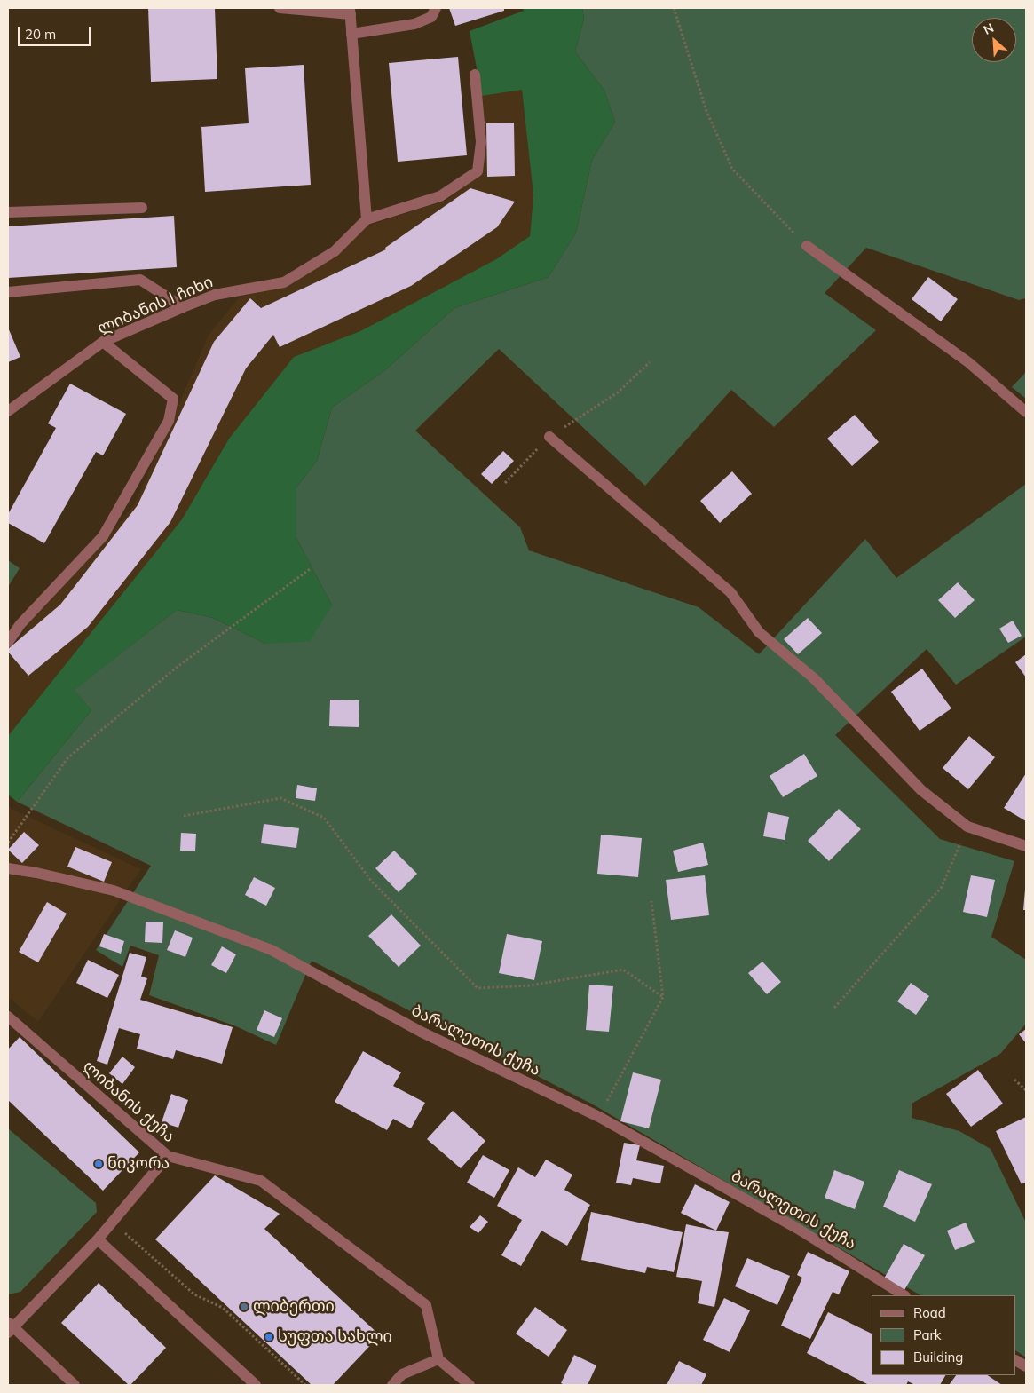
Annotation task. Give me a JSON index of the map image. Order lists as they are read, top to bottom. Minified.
{"streets":{"street":["ლიბანის I ჩიხი","ბარალეთის ქუჩა","ლიბანის ქუჩა"]},"places":["ნიკორა","ლიბერთი","სუფთა სახლი"],"legend":["Road","Park","Building"],"scale_bar":"20 m","north":"top left"}
